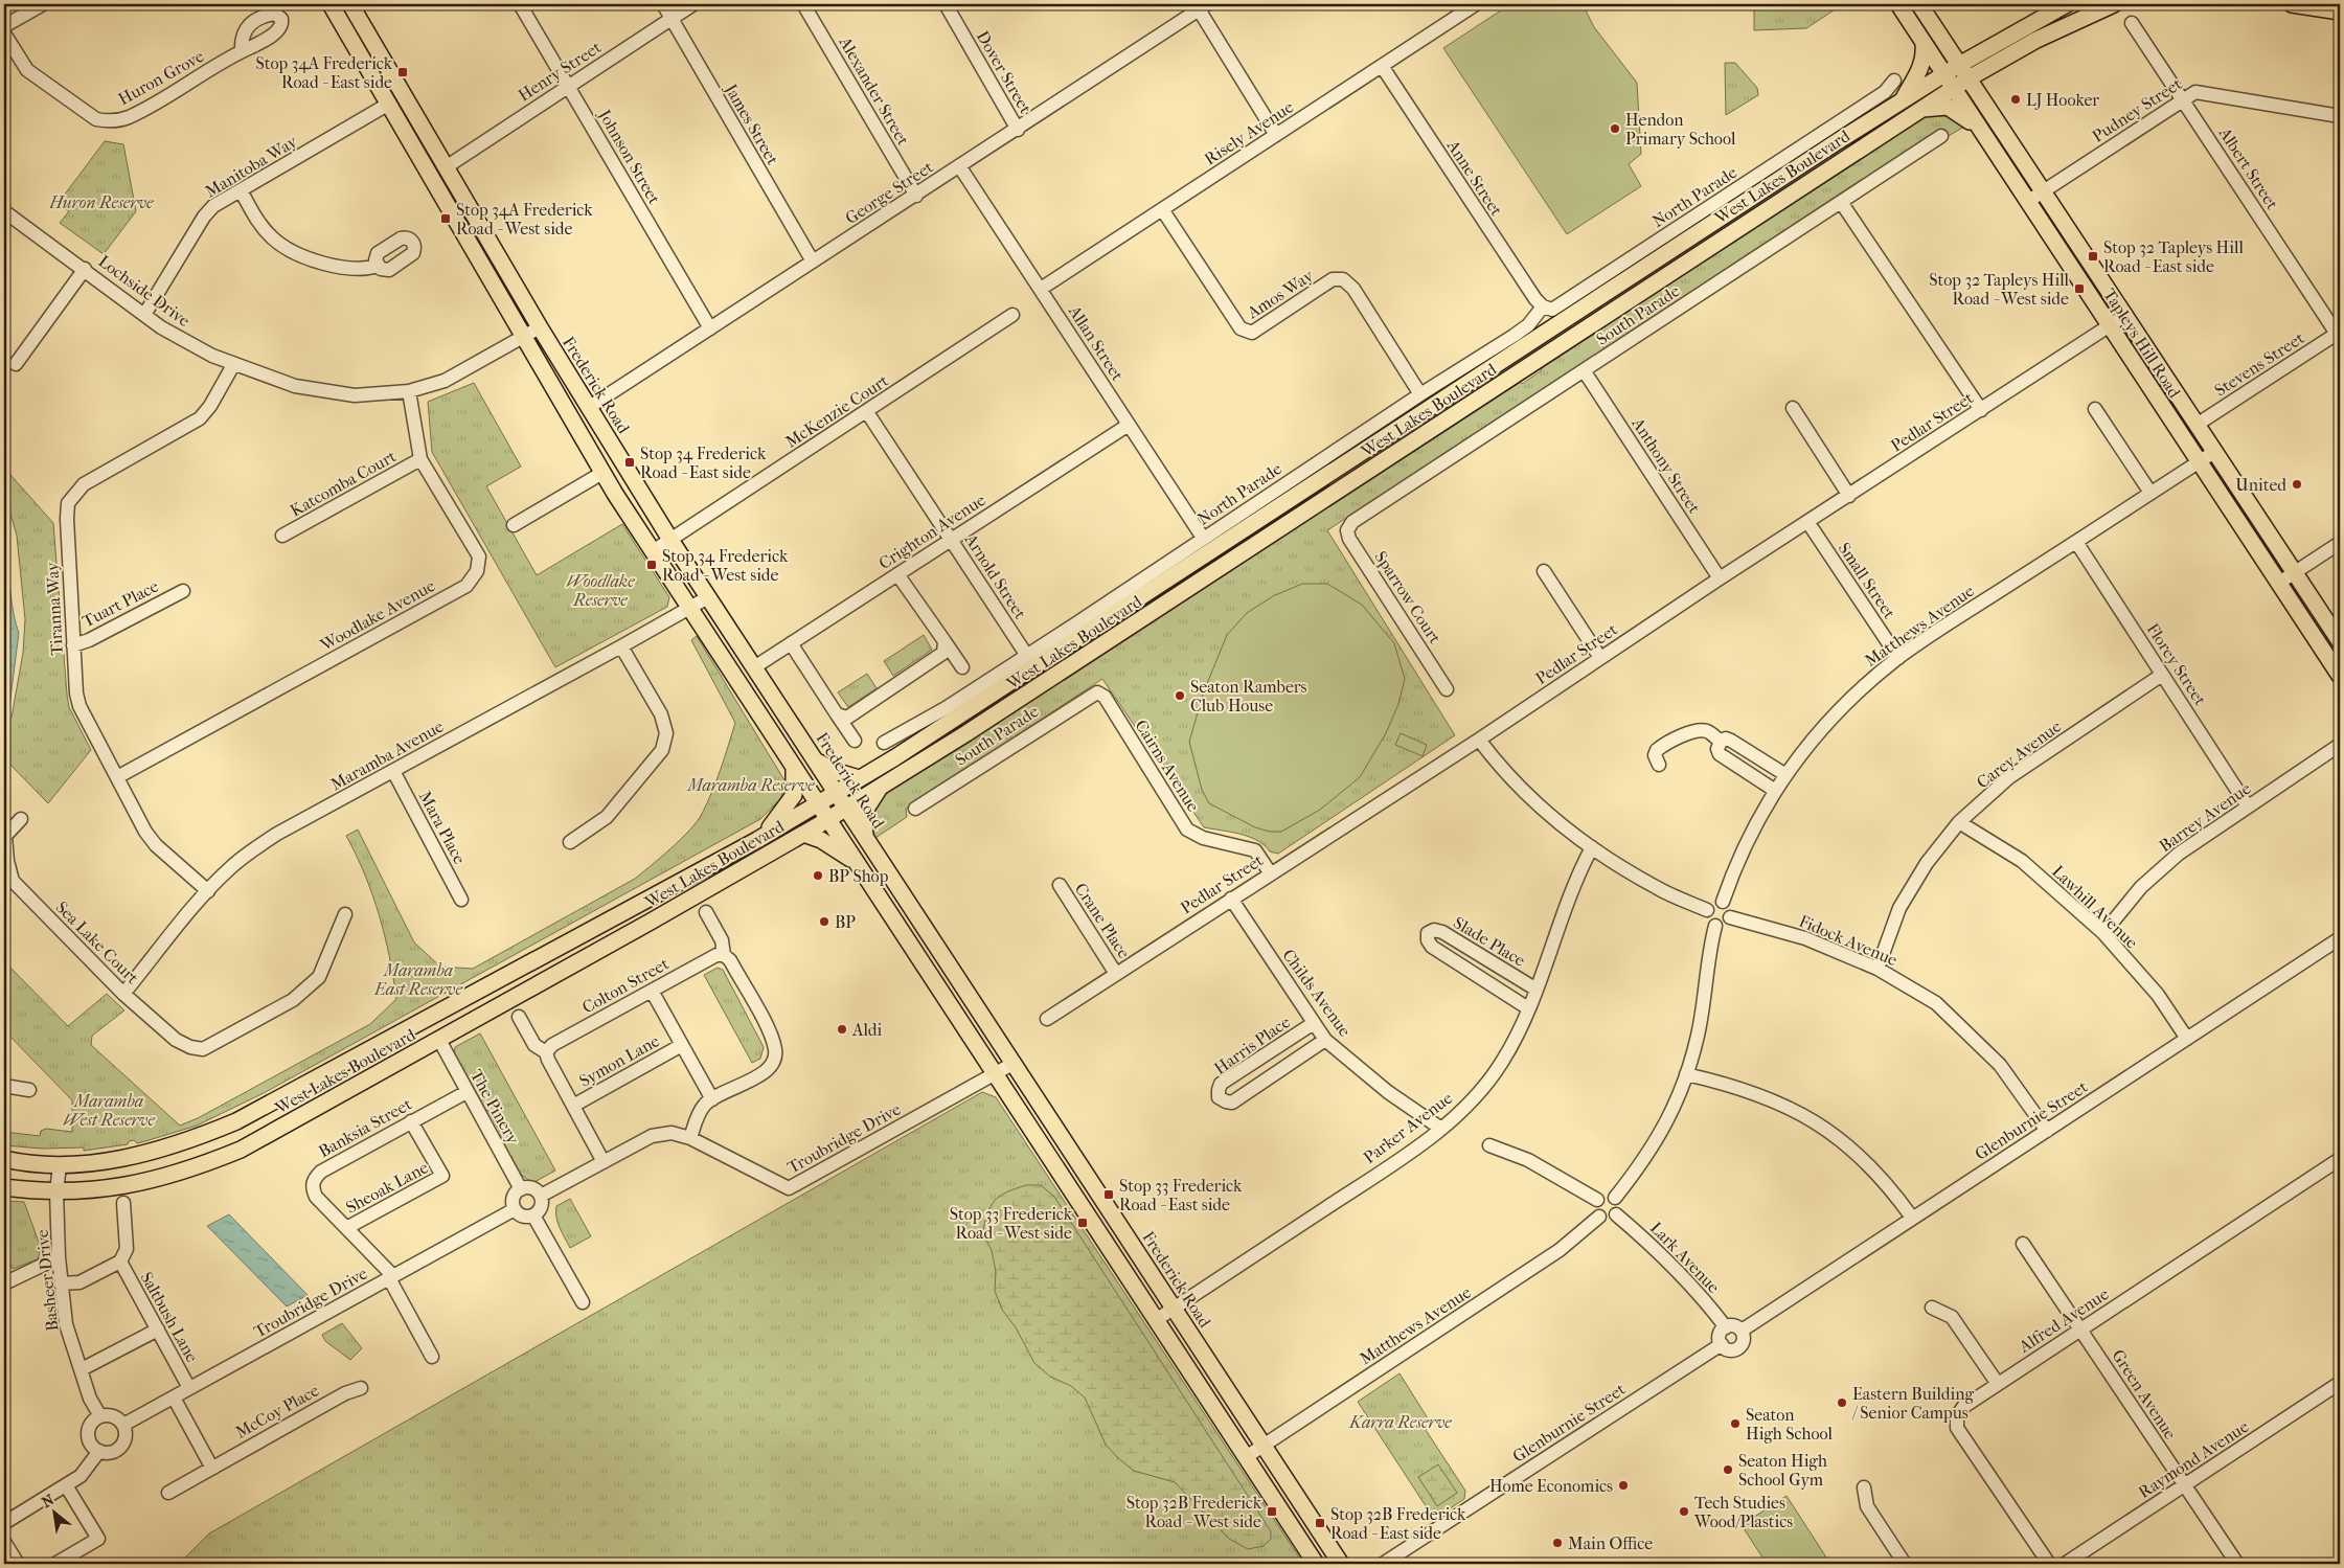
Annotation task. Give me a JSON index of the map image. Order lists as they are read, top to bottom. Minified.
{"streets":{"main road":["West Lakes Boulevard","Tapleys Hill Road","Frederick Road"],"street":["Henry Street","Dover Street","Huron Grove","Alexander Street","Pudney Street","James Street","Risely Avenue","Johnson Street","Manitoba Way","Albert Street","Anne Street","George Street","North Parade","Lochside Drive","Amos Way","South Parade","Allan Street","Stevens Street","McKenzie Court","Pedlar Street","Anthony Street","Katcomba Court","Crighton Avenue","Arnold Street","Small Street","Sparrow Court","Tuart Place","Tiranna Way","Woodlake Avenue","Matthews Avenue","Florey Street","Carey Avenue","Maramba Avenue","Cairns Avenue","Barrey Avenue","Mara Place","Lawhill Avenue","Crane Place","Fidock Avenue","Slade Place","Sea Lake Court","Colton Street","Childs Avenue","Harris Place","Symon Lane","The Pinery","Glenburnie Street","Banksia Street","Parker Avenue","Troubridge Drive","Sheoak Lane","Lark Avenue","Basheer Drive","Saltbush Lane","Alfred Avenue","Green Avenue","McCoy Place","Raymond Avenue"]},"crossings":[["Henry Street","James Street"],["Henry Street","Johnson Street"],["Henry Street","Frederick Road"],["Dover Street","George Street"],["Alexander Street","George Street"],["Pudney Street","Albert Street"],["Pudney Street","Tapleys Hill Road"],["James Street","George Street"],["Risely Avenue","Anne Street"],["Risely Avenue","Amos Way"],["Risely Avenue","Allan Street"],["Johnson Street","George Street"],["Manitoba Way","Lochside Drive"],["Albert Street","Stevens Street"],["West Lakes Boulevard","Tapleys Hill Road"],["West Lakes Boulevard","Frederick Road"],["West Lakes Boulevard","The Pinery"],["West Lakes Boulevard","Basheer Drive"],["Anne Street","North Parade"],["George Street","Allan Street"],["George Street","Frederick Road"],["North Parade","Amos Way"],["North Parade","Allan Street"],["North Parade","Arnold Street"],["Lochside Drive","Frederick Road"],["Lochside Drive","Tiranna Way"],["Lochside Drive","Woodlake Avenue"],["South Parade","Anthony Street"],["South Parade","Sparrow Court"],["South Parade","Cairns Avenue"],["Allan Street","Crighton Avenue"],["Tapleys Hill Road","Stevens Street"],["Tapleys Hill Road","Pedlar Street"],["Tapleys Hill Road","Matthews Avenue"],["Frederick Road","McKenzie Court"],["Frederick Road","Crighton Avenue"],["Frederick Road","Matthews Avenue"],["Frederick Road","Maramba Avenue"],["Frederick Road","Parker Avenue"],["McKenzie Court","Arnold Street"],["Pedlar Street","Anthony Street"],["Pedlar Street","Small Street"],["Pedlar Street","Cairns Avenue"],["Pedlar Street","Crane Place"],["Pedlar Street","Childs Avenue"],["Katcomba Court","Woodlake Avenue"],["Crighton Avenue","Arnold Street"],["Small Street","Matthews Avenue"],["Tuart Place","Tiranna Way"],["Tiranna Way","Woodlake Avenue"],["Tiranna Way","Maramba Avenue"],["Matthews Avenue","Florey Street"],["Matthews Avenue","Fidock Avenue"],["Matthews Avenue","Lark Avenue"],["Florey Street","Carey Avenue"],["Florey Street","Barrey Avenue"],["Carey Avenue","Lawhill Avenue"],["Carey Avenue","Fidock Avenue"],["Maramba Avenue","Mara Place"],["Maramba Avenue","Sea Lake Court"],["Barrey Avenue","Lawhill Avenue"],["Lawhill Avenue","Glenburnie Street"],["Fidock Avenue","Glenburnie Street"],["Slade Place","Parker Avenue"],["Colton Street","Symon Lane"],["Childs Avenue","Harris Place"],["Childs Avenue","Parker Avenue"],["The Pinery","Banksia Street"],["The Pinery","Troubridge Drive"],["Glenburnie Street","Lark Avenue"],["Banksia Street","Troubridge Drive"],["Banksia Street","Sheoak Lane"],["Troubridge Drive","Basheer Drive"],["Troubridge Drive","Saltbush Lane"],["Basheer Drive","Saltbush Lane"],["Alfred Avenue","Green Avenue"],["Green Avenue","Raymond Avenue"]],"parks":["Huron Reserve","Woodlake Reserve","Maramba Reserve","Maramba East Reserve","Maramba West Reserve","Karra Reserve"],"places":{"transit":["Stop 34A Frederick Road - East side","Stop 34A Frederick Road - West side","Stop 32 Tapleys Hill Road - East side","Stop 32 Tapleys Hill Road - West side","Stop 34 Frederick Road - East side","Stop 34 Frederick Road - West side","Stop 33 Frederick Road - East side","Stop 33 Frederick Road - West side","Stop 32B Frederick Road - West side","Stop 32B Frederick Road - East side"],"other":["LJ Hooker","Hendon Primary School","United","Seaton Rambers Club House","BP Shop","BP","Aldi","Eastern Building / Senior Campus","Seaton High School","Seaton High School Gym","Home Economics","Tech Studies Wood/Plastics","Main Office"]},"north":"top left"}
